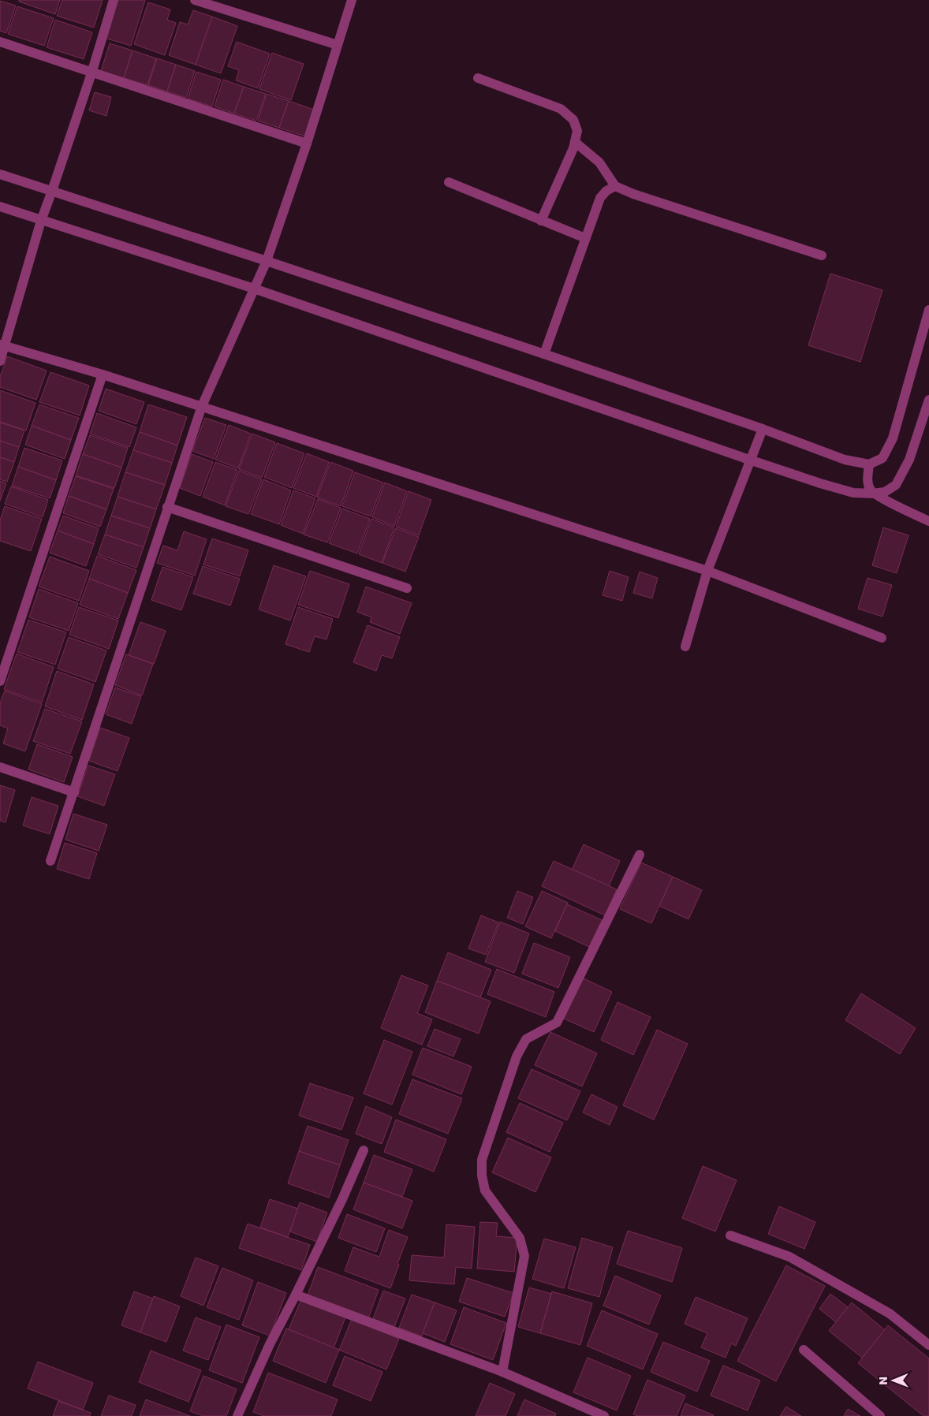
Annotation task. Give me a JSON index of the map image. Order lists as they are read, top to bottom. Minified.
{"north":"left"}
